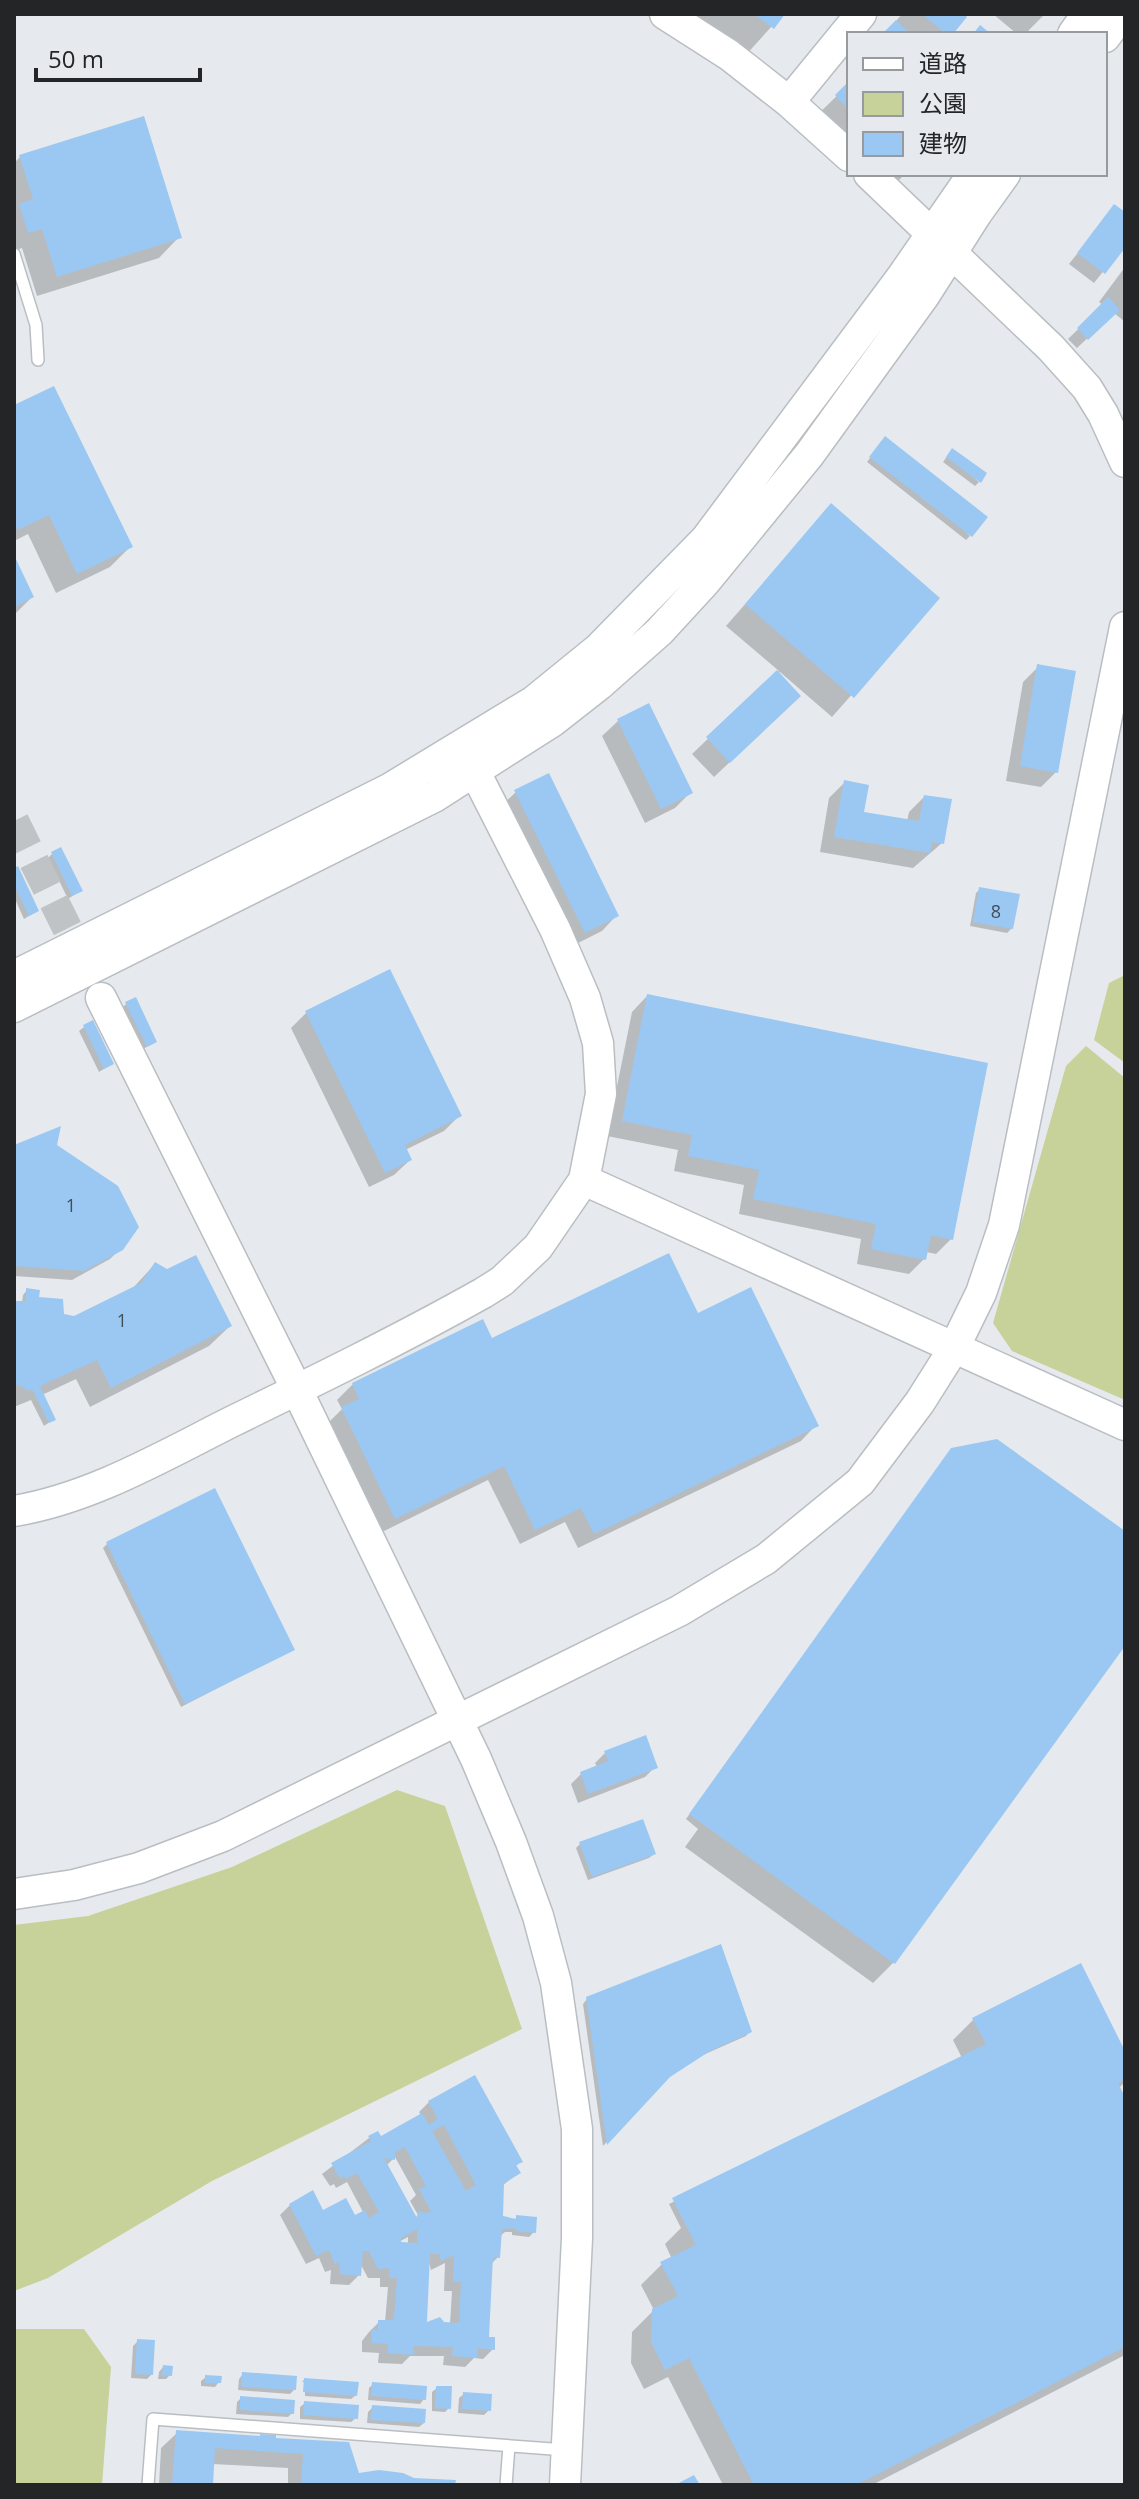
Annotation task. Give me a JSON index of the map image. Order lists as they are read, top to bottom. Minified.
{"house_numbers":["8","1","1"],"legend":["道路","公園","建物"],"scale_bar":"50 m"}
